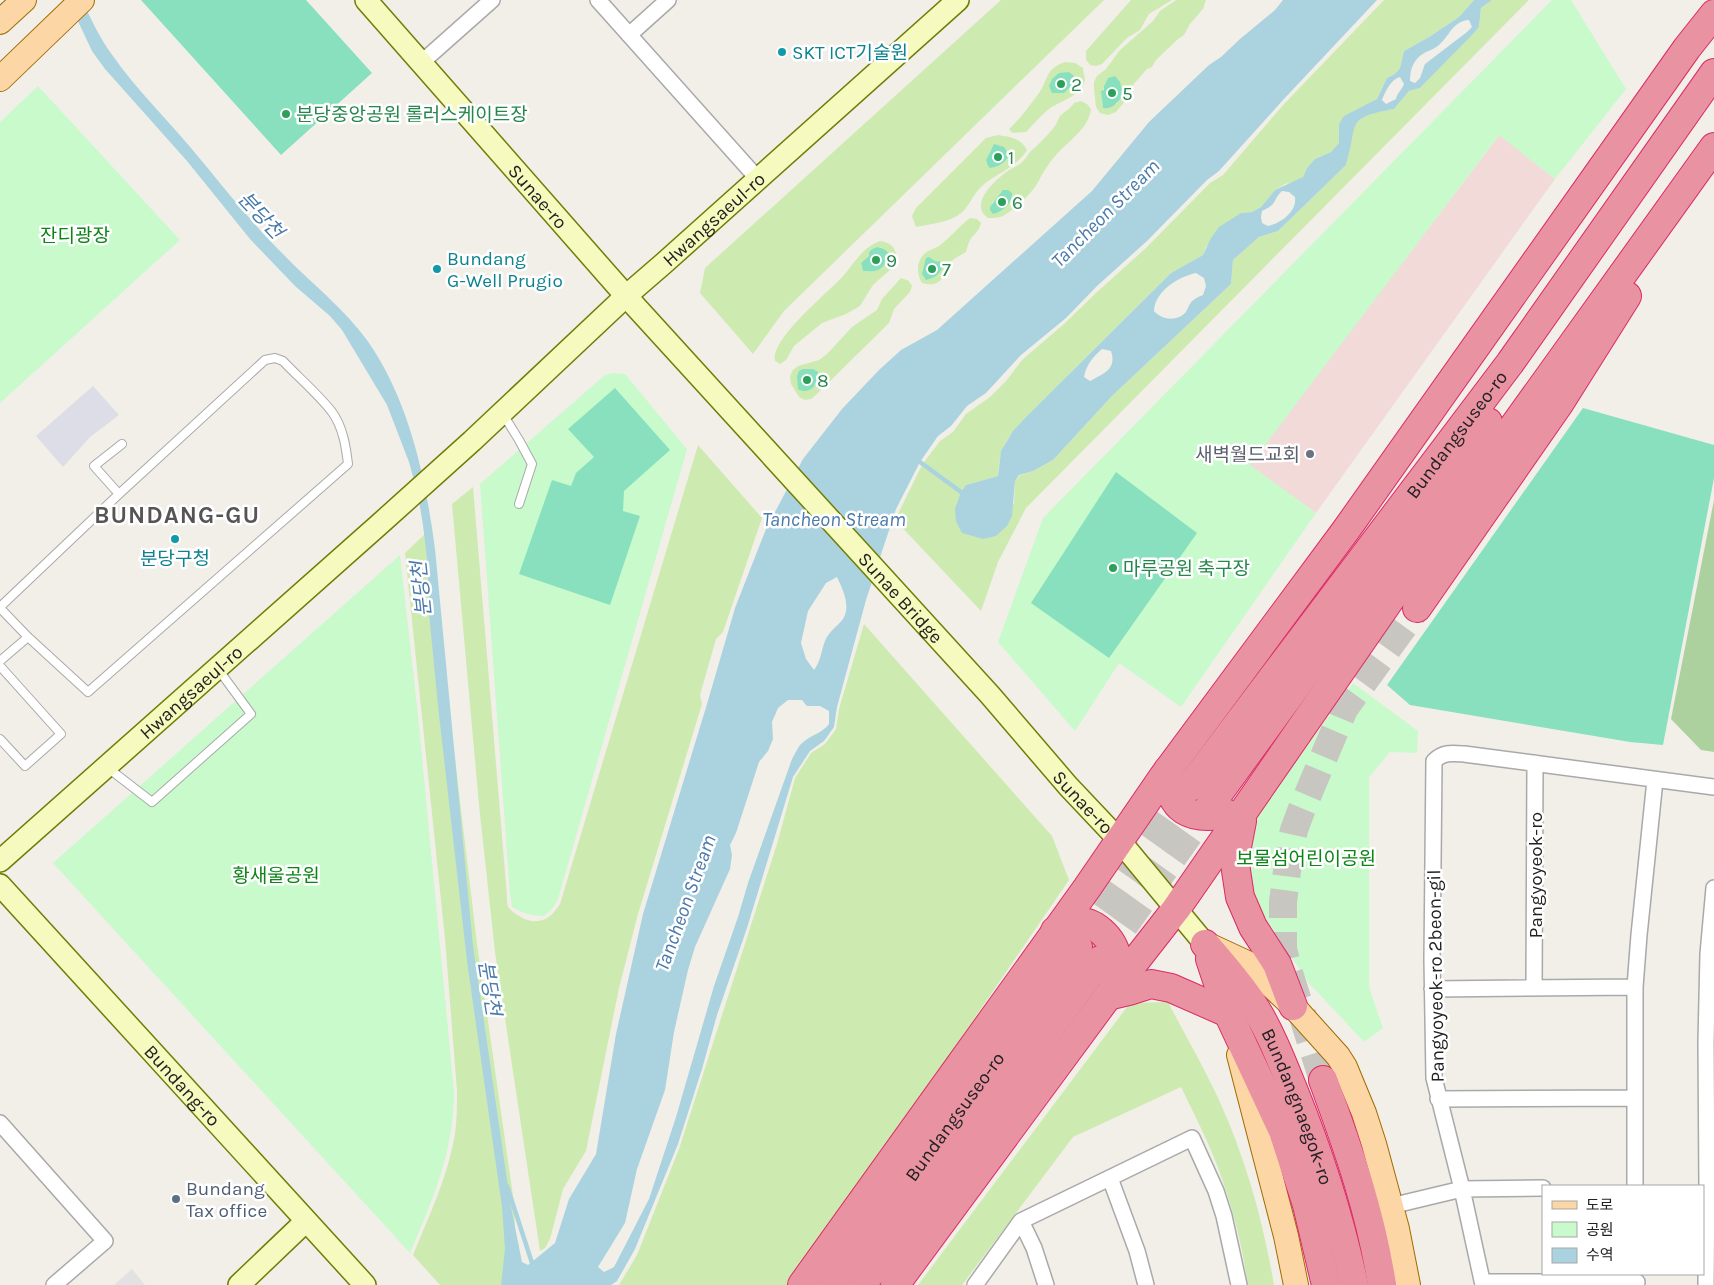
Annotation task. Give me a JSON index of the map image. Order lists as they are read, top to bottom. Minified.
{"streets":{"highway":["Bundangsuseo-ro","Bundangnaegok-ro"],"main road":["Sunae-ro","Hwangsaeul-ro","Sunae Bridge","Bundang-ro"],"street":["Pangyoyeok-ro","Pangyoyeok-ro 2beon-gil"]},"crossings":[["Sunae-ro","Hwangsaeul-ro"],["Sunae-ro","Sunae Bridge"],["Sunae-ro","Bundangnaegok-ro"],["Pangyoyeok-ro","Pangyoyeok-ro 2beon-gil"]],"districts":["BUNDANG-GU"],"water":["Tancheon Stream","분당천"],"parks":["잔디광장","보물섬어린이공원","황새울공원"],"places":["SKT ICT기술원","2","5","분당중앙공원 롤러스케이트장","1","6","9","Bundang G-Well Prugio","7","8","새벽월드교회","분당구청","마루공원 축구장","Bundang Tax office"],"legend":["도로","공원","수역"]}
